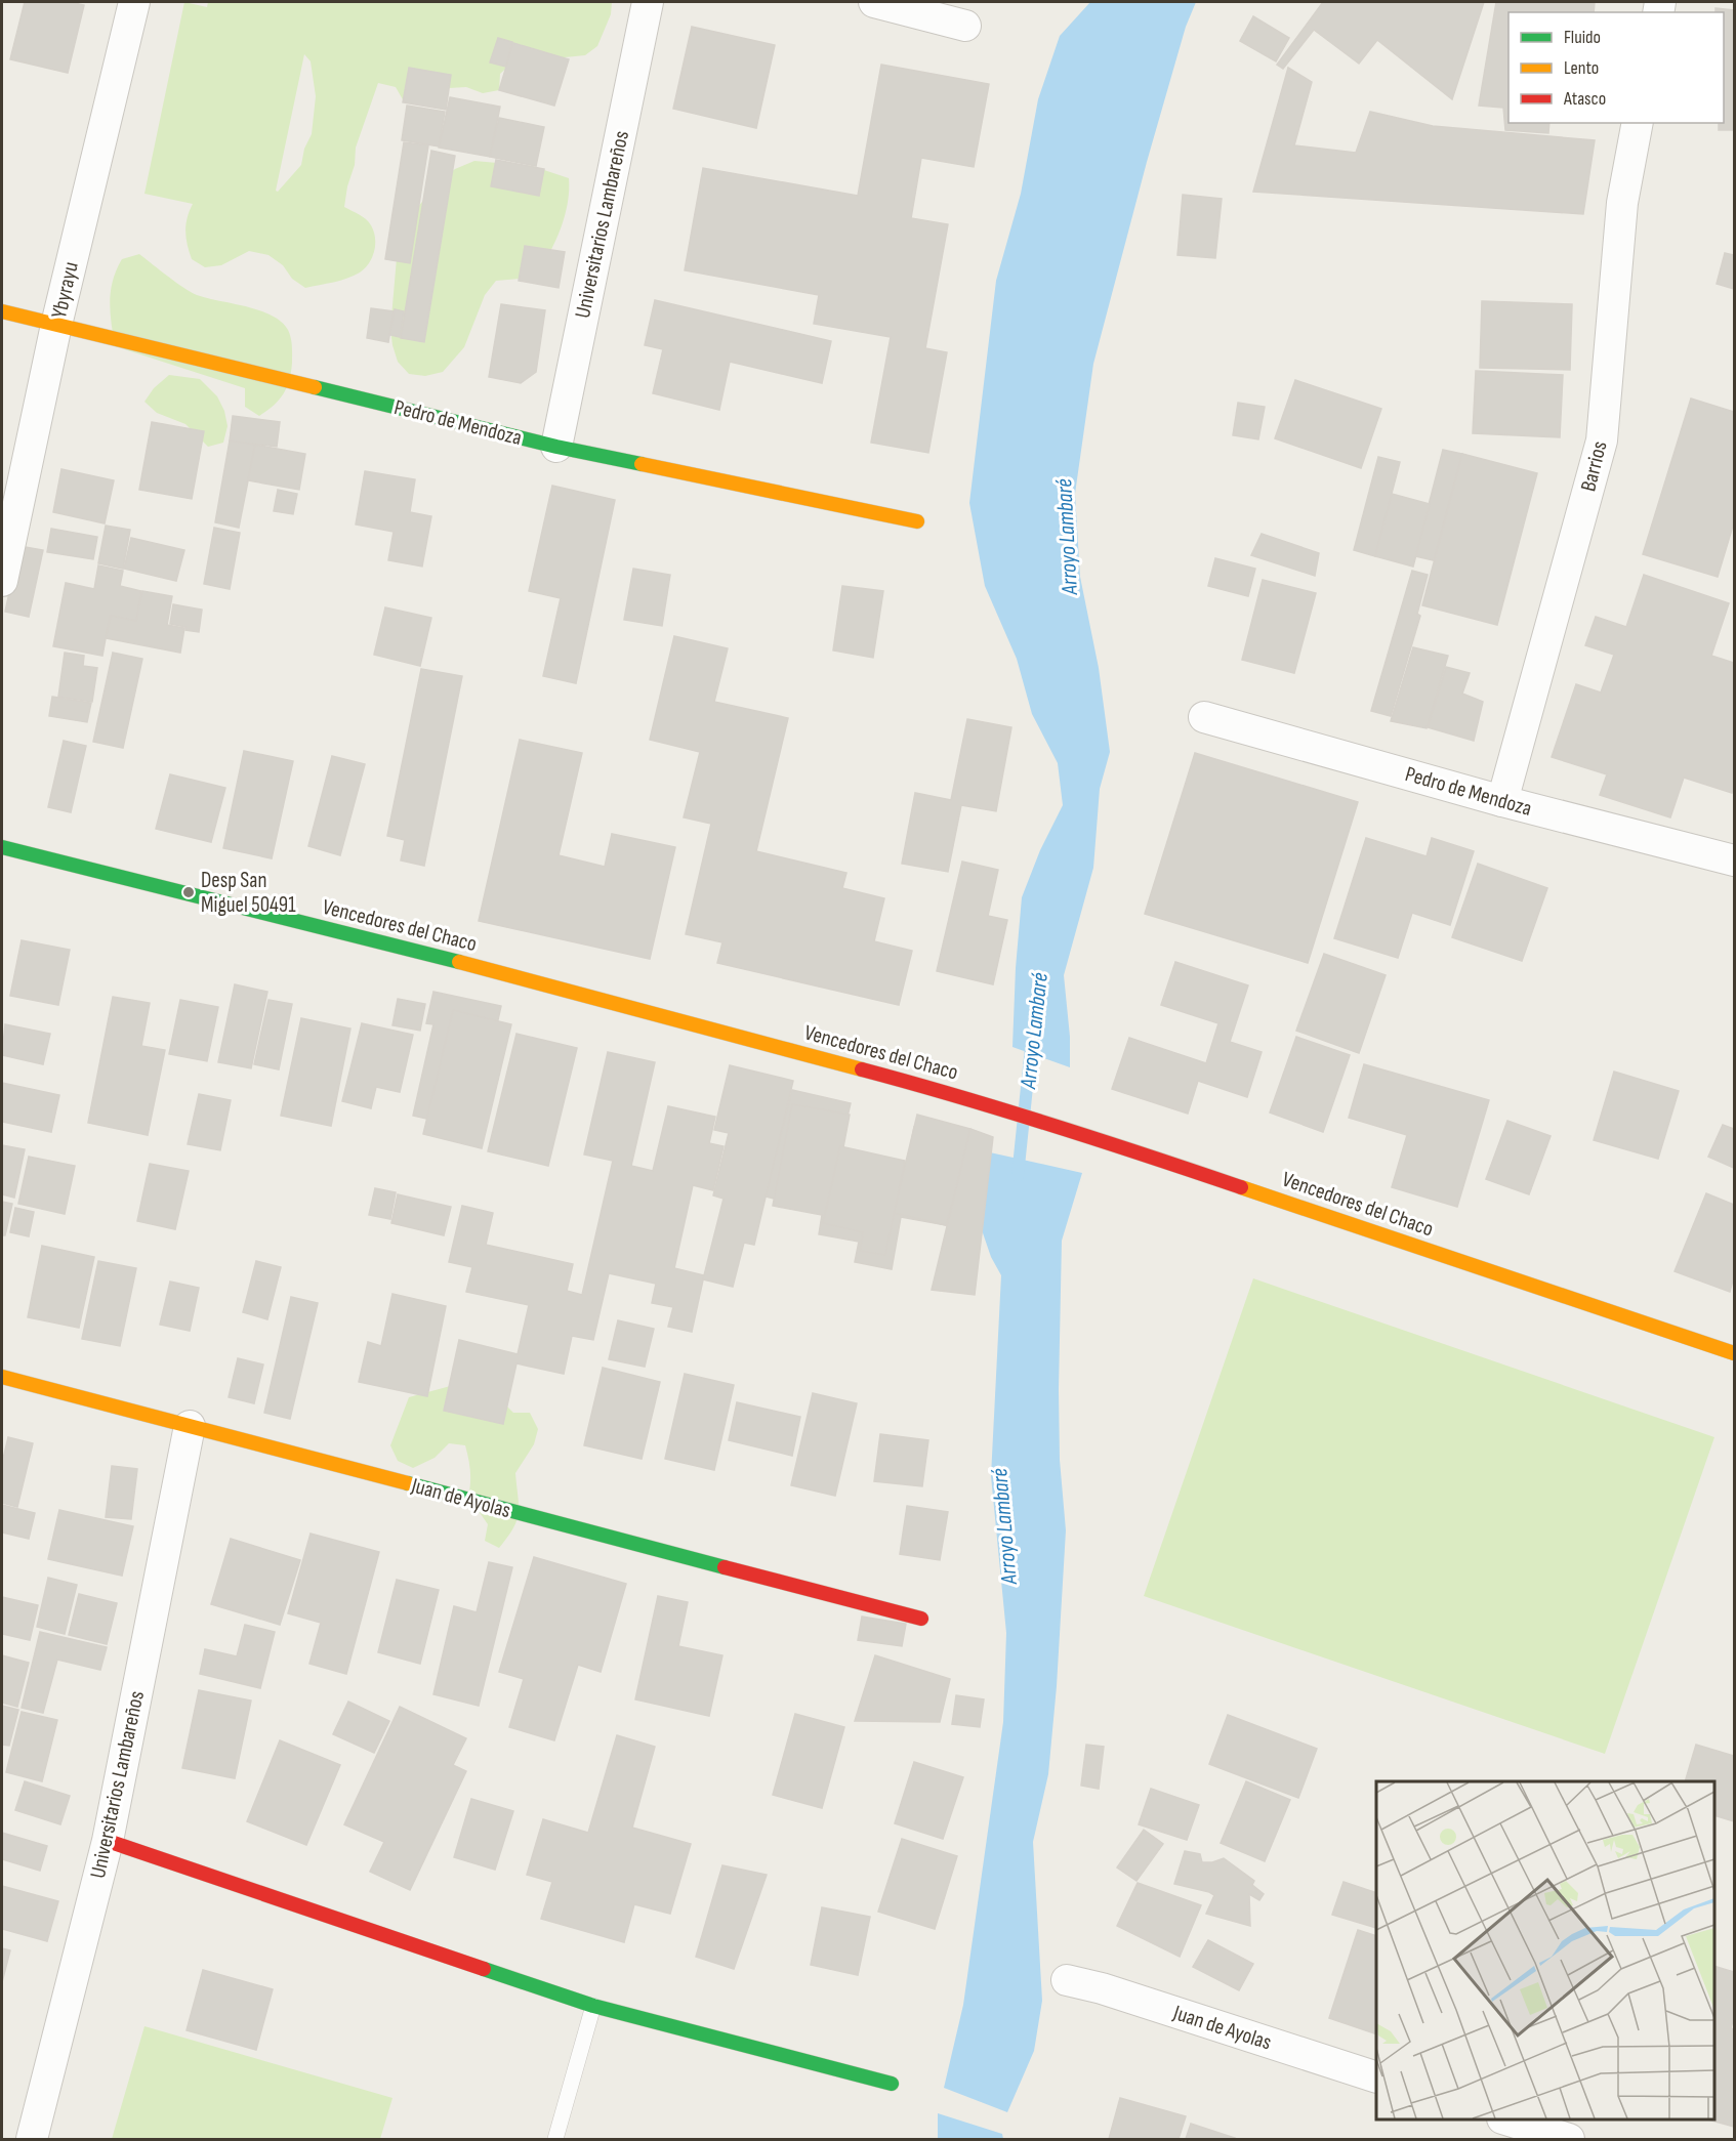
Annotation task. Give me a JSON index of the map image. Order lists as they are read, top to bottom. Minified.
{"streets":{"street":["Universitarios Lambareños","Ybyrayu","Pedro de Mendoza","Barrios","Vencedores del Chaco","Juan de Ayolas"]},"crossings":[["Universitarios Lambareños","Pedro de Mendoza"],["Universitarios Lambareños","Juan de Ayolas"],["Ybyrayu","Pedro de Mendoza"],["Pedro de Mendoza","Barrios"]],"water":["Arroyo Lambaré"],"places":["Desp San Miguel 50491"],"legend":["Fluido","Lento","Atasco"]}
